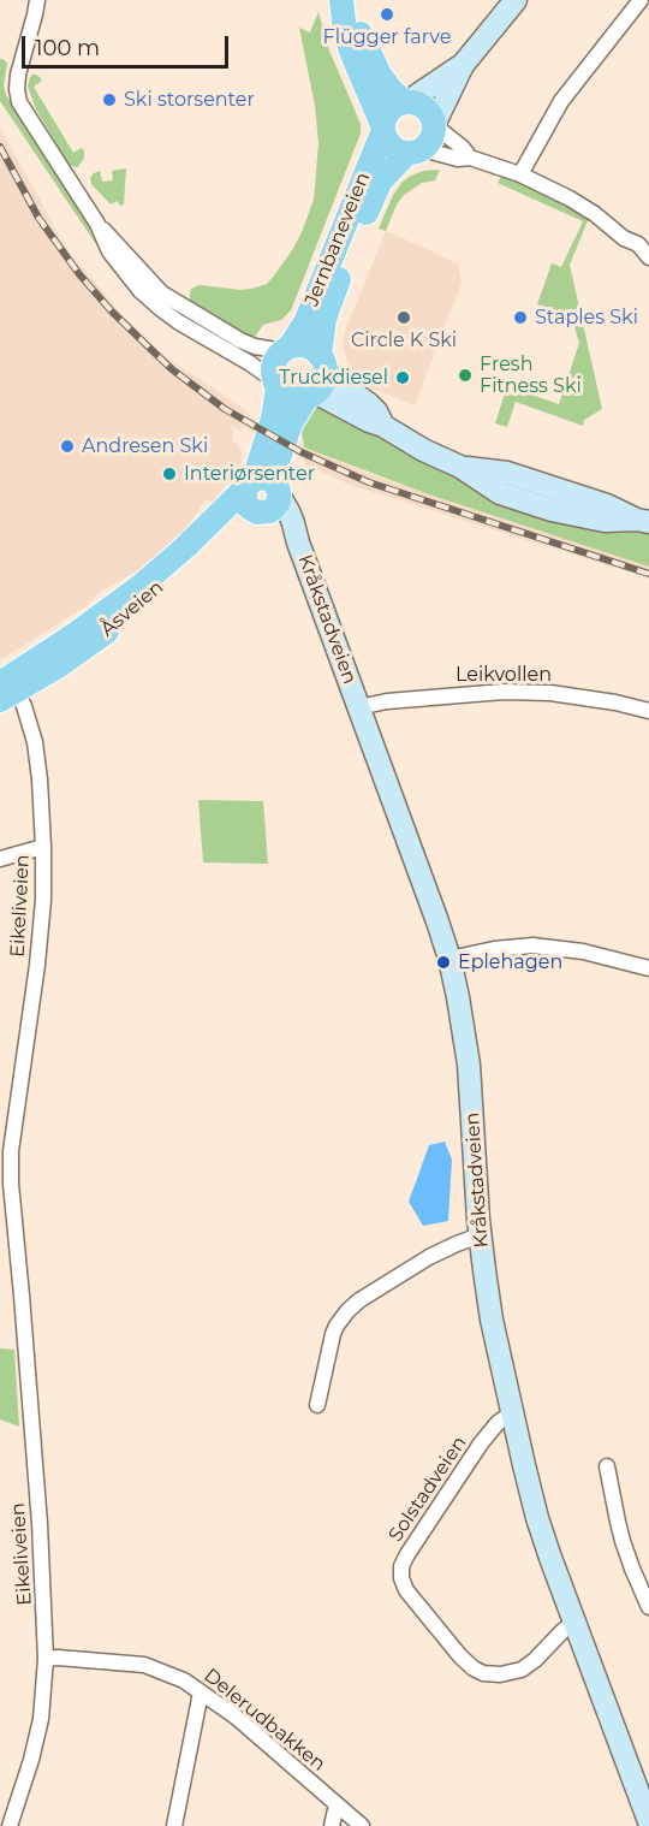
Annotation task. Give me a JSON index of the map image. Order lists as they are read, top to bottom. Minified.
{"streets":{"main road":["Jernbaneveien","Åsveien","Kråkstadveien"],"street":["Leikvollen","Eikeliveien","Solstadveien","Delerudbakken"]},"crossings":[["Jernbaneveien","Åsveien"],["Jernbaneveien","Kråkstadveien"],["Åsveien","Kråkstadveien"],["Åsveien","Eikeliveien"],["Kråkstadveien","Leikvollen"],["Kråkstadveien","Solstadveien"],["Eikeliveien","Delerudbakken"]],"places":["Flügger farve","Ski storsenter","Circle K Ski","Staples Ski","Fresh Fitness Ski","Truckdiesel","Andresen Ski","Interiørsenter","Eplehagen"],"scale_bar":"100 m"}
